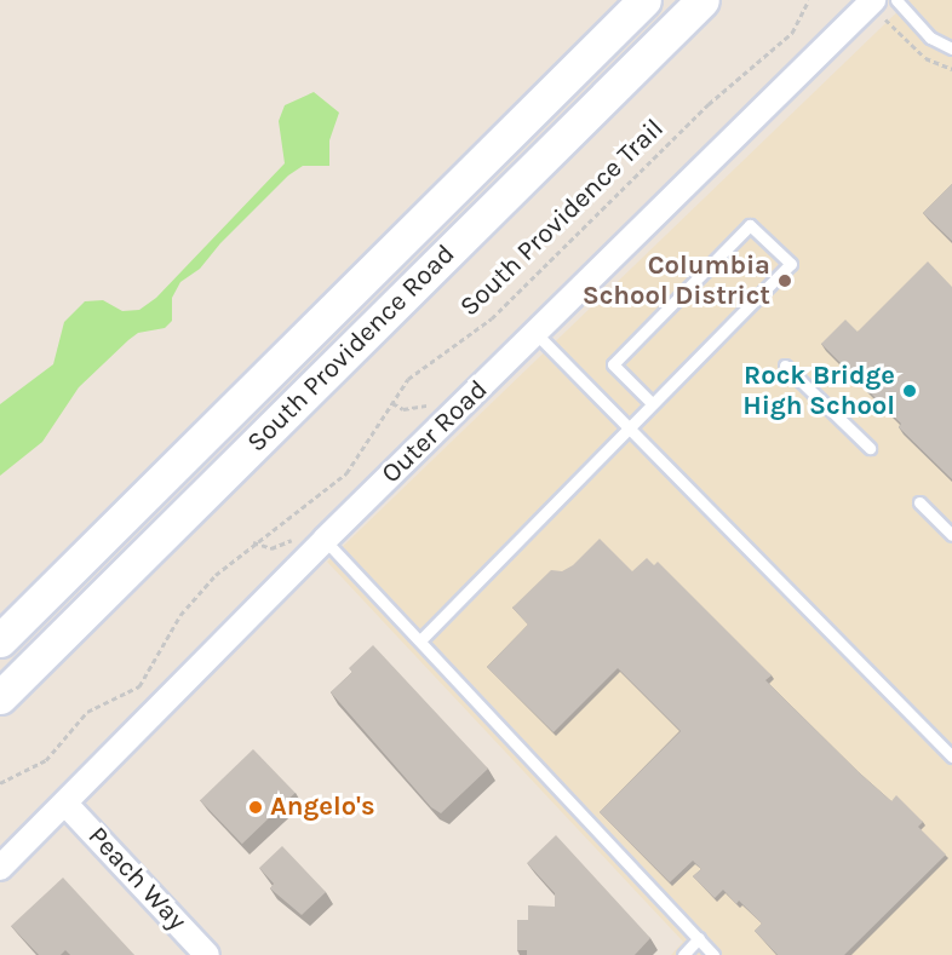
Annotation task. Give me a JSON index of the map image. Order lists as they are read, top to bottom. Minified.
{"streets":{"main road":["South Providence Road"],"street":["Outer Road","Peach Way"],"path":["South Providence Trail"]},"crossings":[["Outer Road","Peach Way"]],"places":["Columbia School District","Rock Bridge High School","Angelo's"]}
